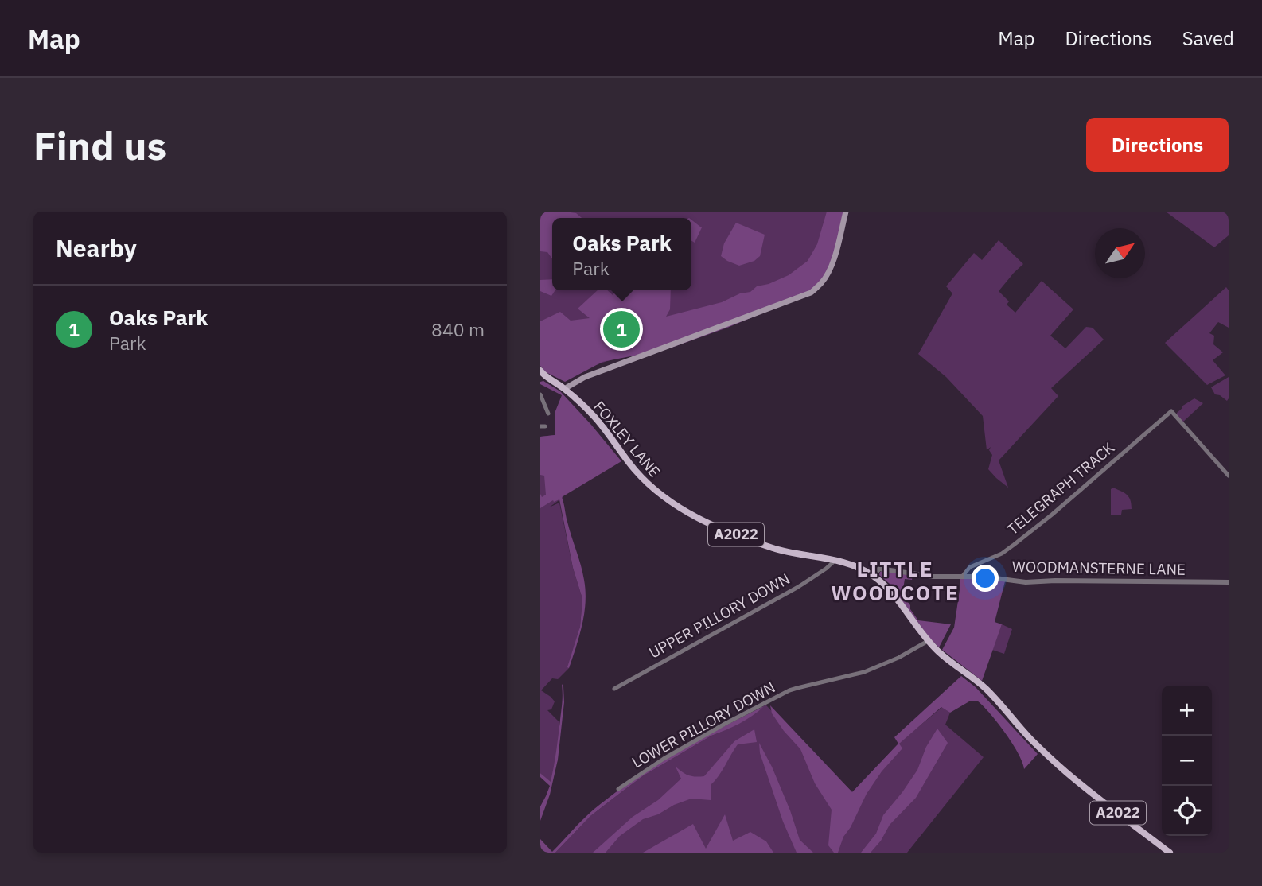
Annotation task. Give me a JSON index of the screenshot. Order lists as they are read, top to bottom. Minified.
{"streets":{"main road":["FOXLEY LANE","A2022"],"street":["TELEGRAPH TRACK","WOODMANSTERNE LANE","UPPER PILLORY DOWN","LOWER PILLORY DOWN"]},"crossings":[["FOXLEY LANE","A2022"],["FOXLEY LANE","WOODMANSTERNE LANE"],["FOXLEY LANE","UPPER PILLORY DOWN"],["TELEGRAPH TRACK","WOODMANSTERNE LANE"],["A2022","WOODMANSTERNE LANE"],["A2022","LOWER PILLORY DOWN"]],"districts":["LITTLE WOODCOTE"],"north":"top right","page":{"header":"Map","nav":["Map","Directions","Saved"],"buttons":"Directions","title":"Find us","heading":"Nearby","popup":["Oaks Park","Park"],"list":[{"mark":"1","name":"Oaks Park","note":"Park","value":"840 m"}],"pins":"1","map_buttons":["+","−"]}}
